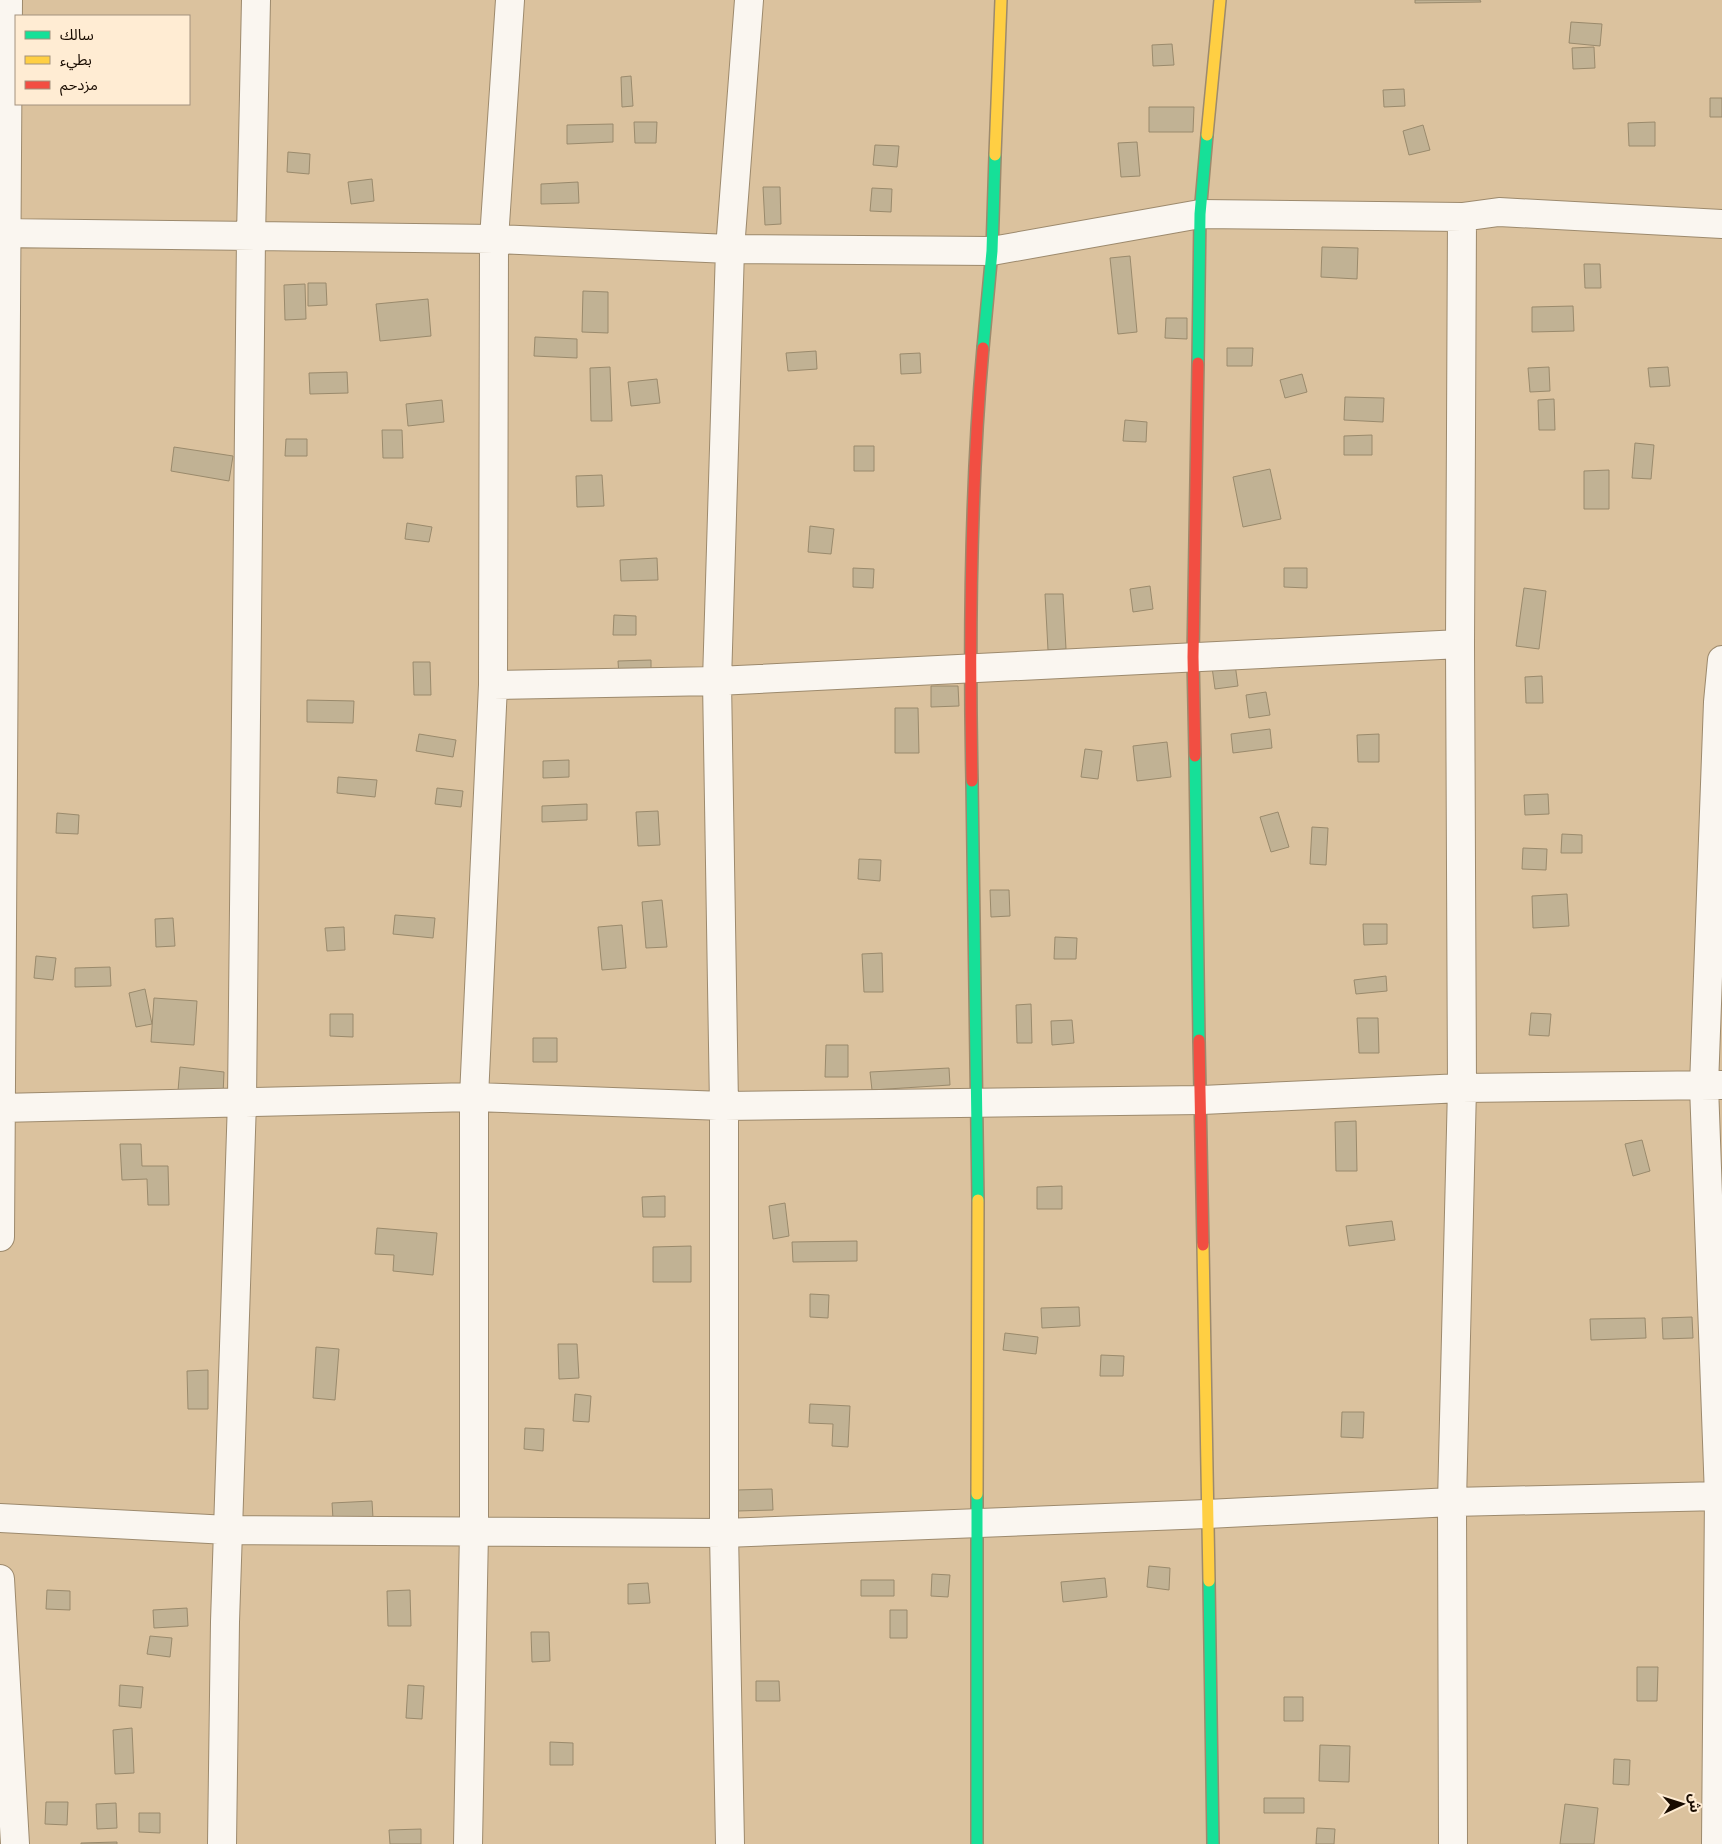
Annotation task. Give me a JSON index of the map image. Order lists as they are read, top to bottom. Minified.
{"legend":["سالك","بطيء","مزدحم"],"north":"right"}
